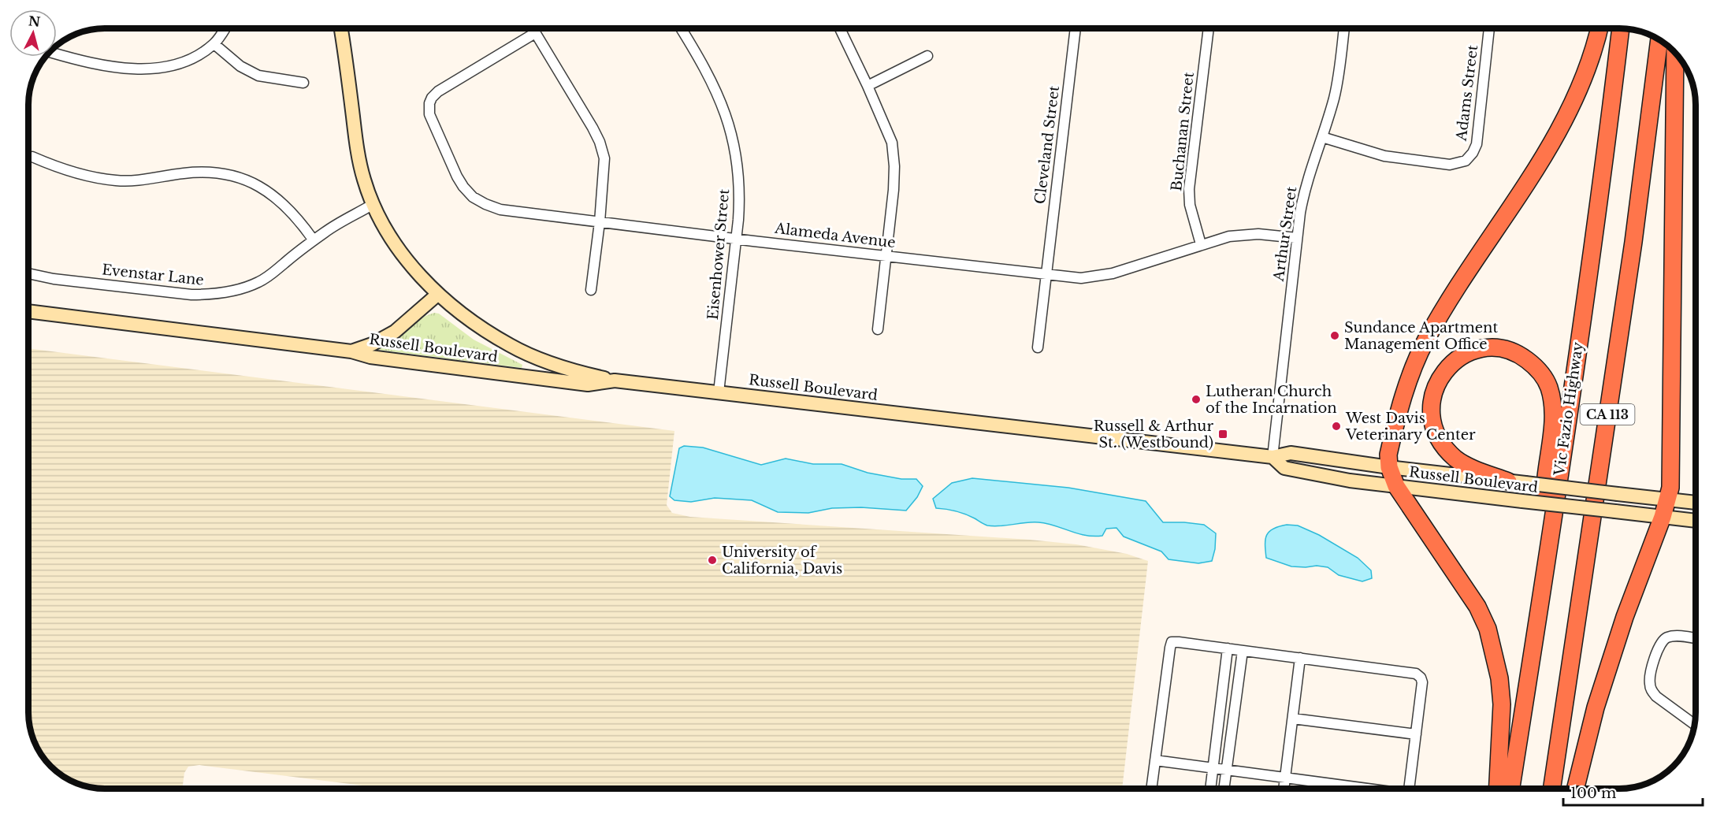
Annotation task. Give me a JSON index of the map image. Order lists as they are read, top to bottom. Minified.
{"streets":{"highway":["Vic Fazio Highway","CA 113"],"main road":["Russell Boulevard"],"street":["Adams Street","Buchanan Street","Cleveland Street","Arthur Street","Alameda Avenue","Eisenhower Street","Evenstar Lane"]},"crossings":[["Adams Street","Arthur Street"],["Buchanan Street","Alameda Avenue"],["Cleveland Street","Alameda Avenue"],["Arthur Street","Alameda Avenue"],["Arthur Street","Russell Boulevard"],["Alameda Avenue","Eisenhower Street"],["Eisenhower Street","Russell Boulevard"]],"places":{"other":["Sundance Apartment Management Office","Lutheran Church of the Incarnation","West Davis Veterinary Center","University of California, Davis"],"transit":["Russell & Arthur St. (Westbound)"]},"scale_bar":"100 m","north":"top"}
